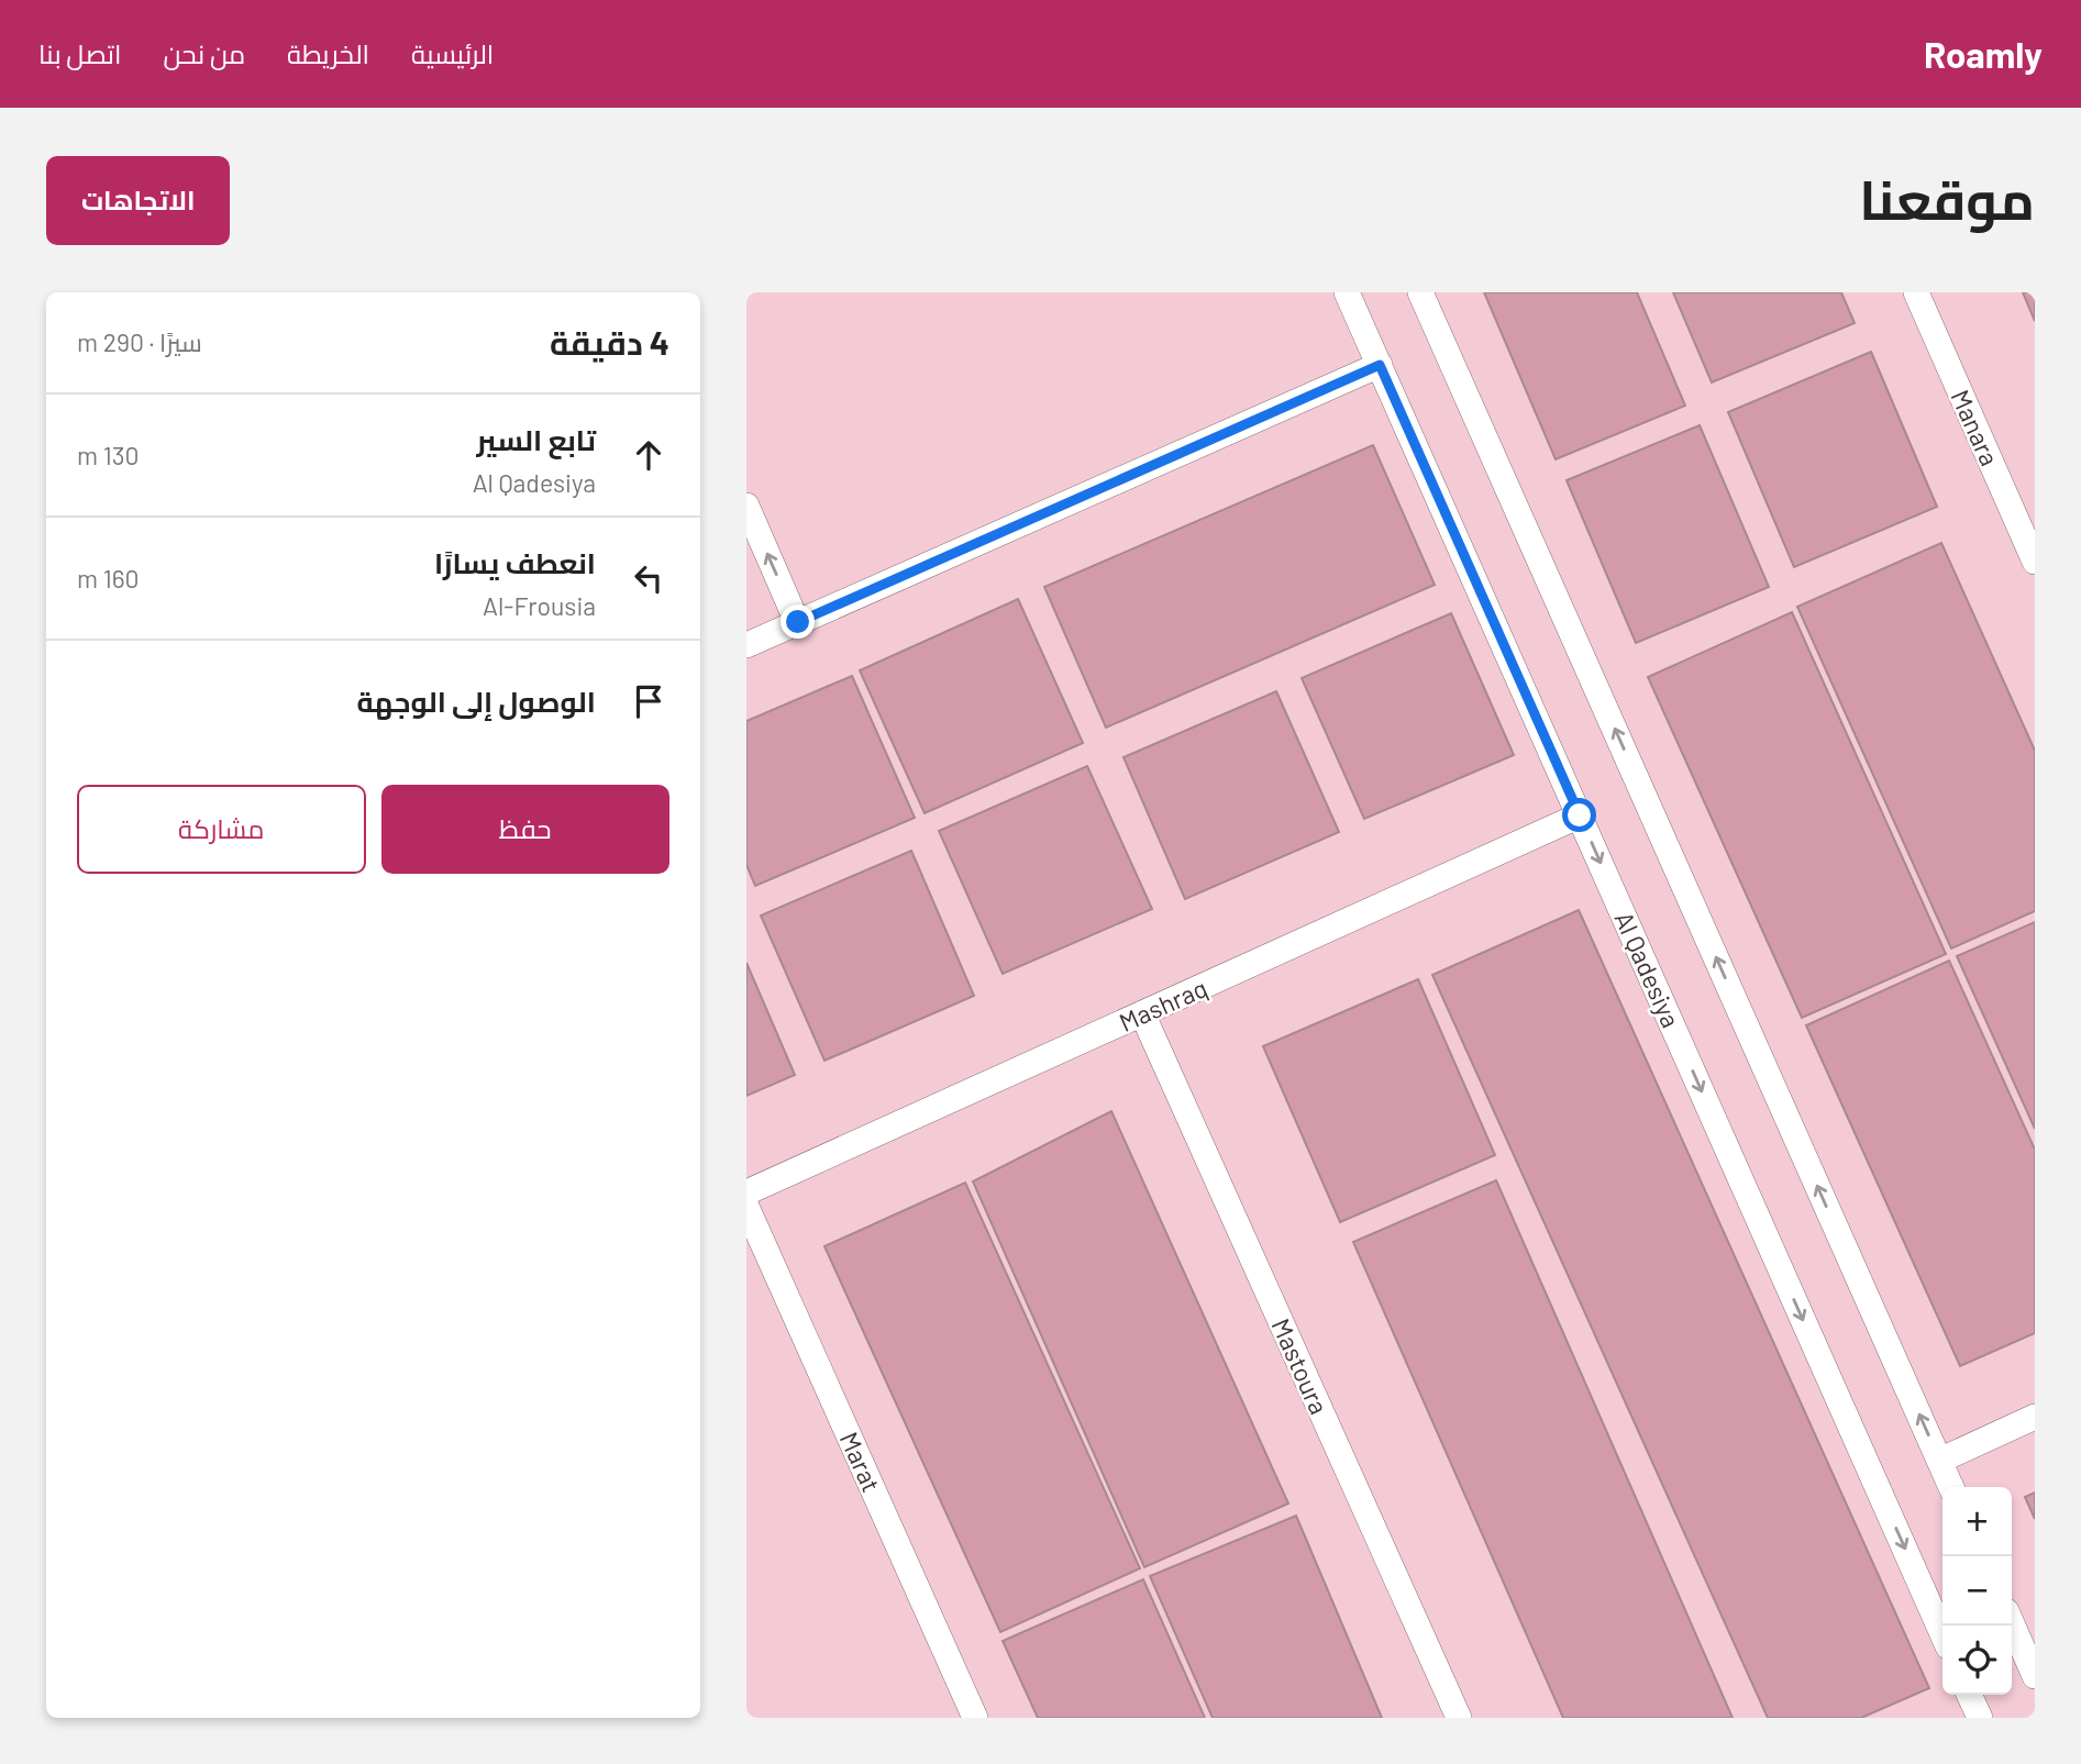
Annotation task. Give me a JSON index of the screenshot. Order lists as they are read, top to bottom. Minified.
{"streets":{"street":["Manara","Al Qadesiya","Mashraq","Mastoura","Marat"]},"crossings":[["Al Qadesiya","Mashraq"],["Mashraq","Mastoura"]],"page":{"header":"Roamly","nav":["الرئيسية","الخريطة","من نحن","اتصل بنا"],"title":"موقعنا","buttons":["الاتجاهات",["حفظ","مشاركة"]],"heading":["4 دقيقة","سيرًا · 290 m"],"list":[["تابع السير","Al Qadesiya","130 m"],["انعطف يسارًا","Al-Frousia","160 m"],"الوصول إلى الوجهة"],"map_buttons":["+","−"]}}
